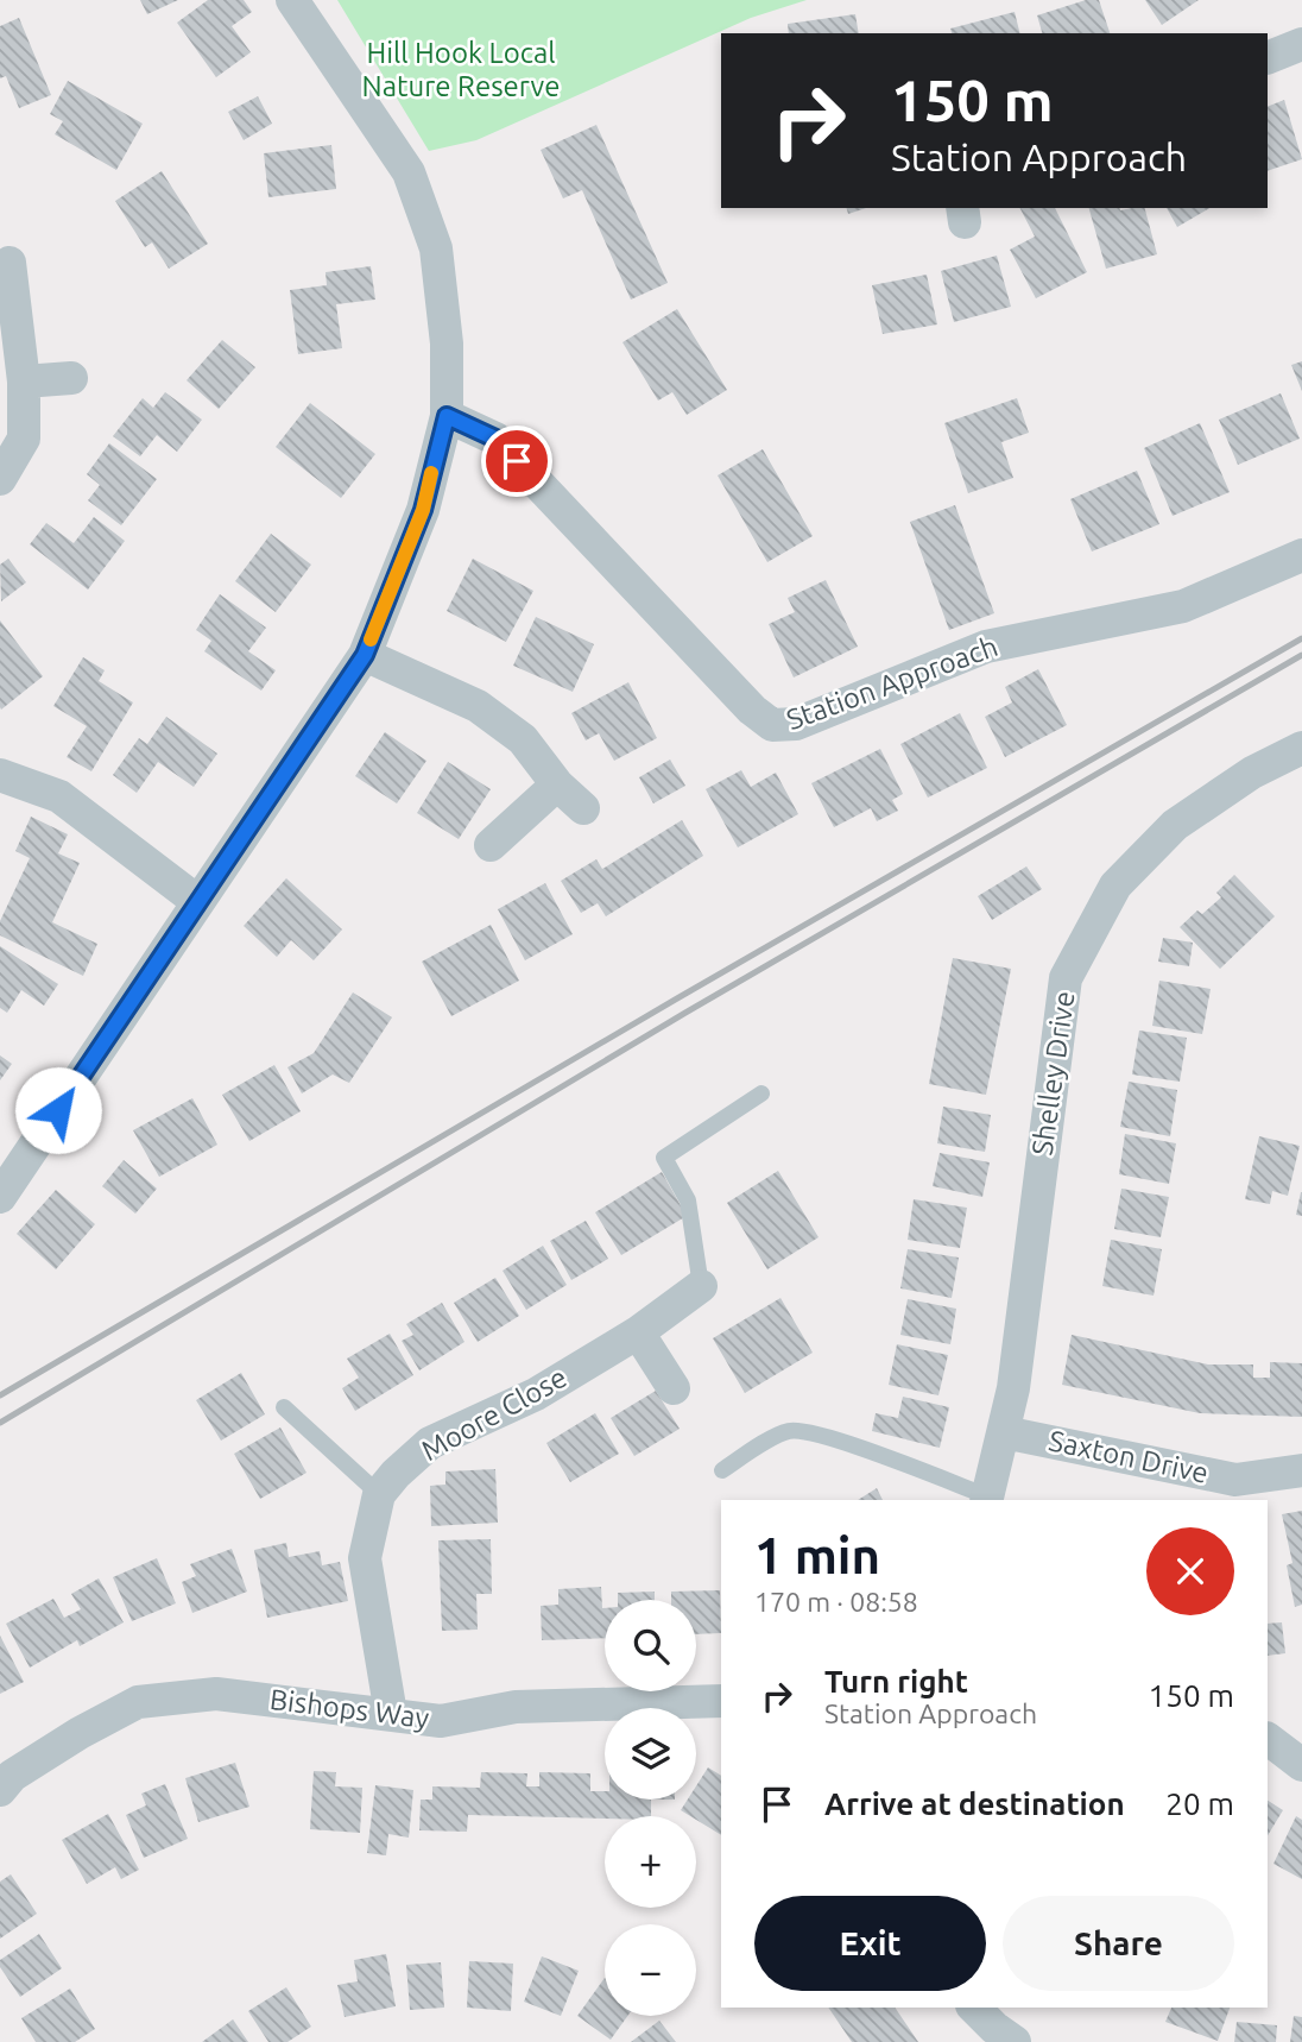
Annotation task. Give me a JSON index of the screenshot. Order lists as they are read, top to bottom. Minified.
{"streets":{"street":["Station Approach","Shelley Drive","Moore Close","Saxton Drive","Bishops Way"]},"crossings":[["Shelley Drive","Saxton Drive"]],"parks":["Hill Hook Local Nature Reserve"],"page":{"turn":["150 m","Station Approach"],"heading":["1 min","170 m · 08:58"],"map_buttons":["+","−"],"list":[{"name":"Turn right","note":"Station Approach","value":"150 m"},{"name":"Arrive at destination","value":"20 m"}],"buttons":["Exit","Share"]}}
